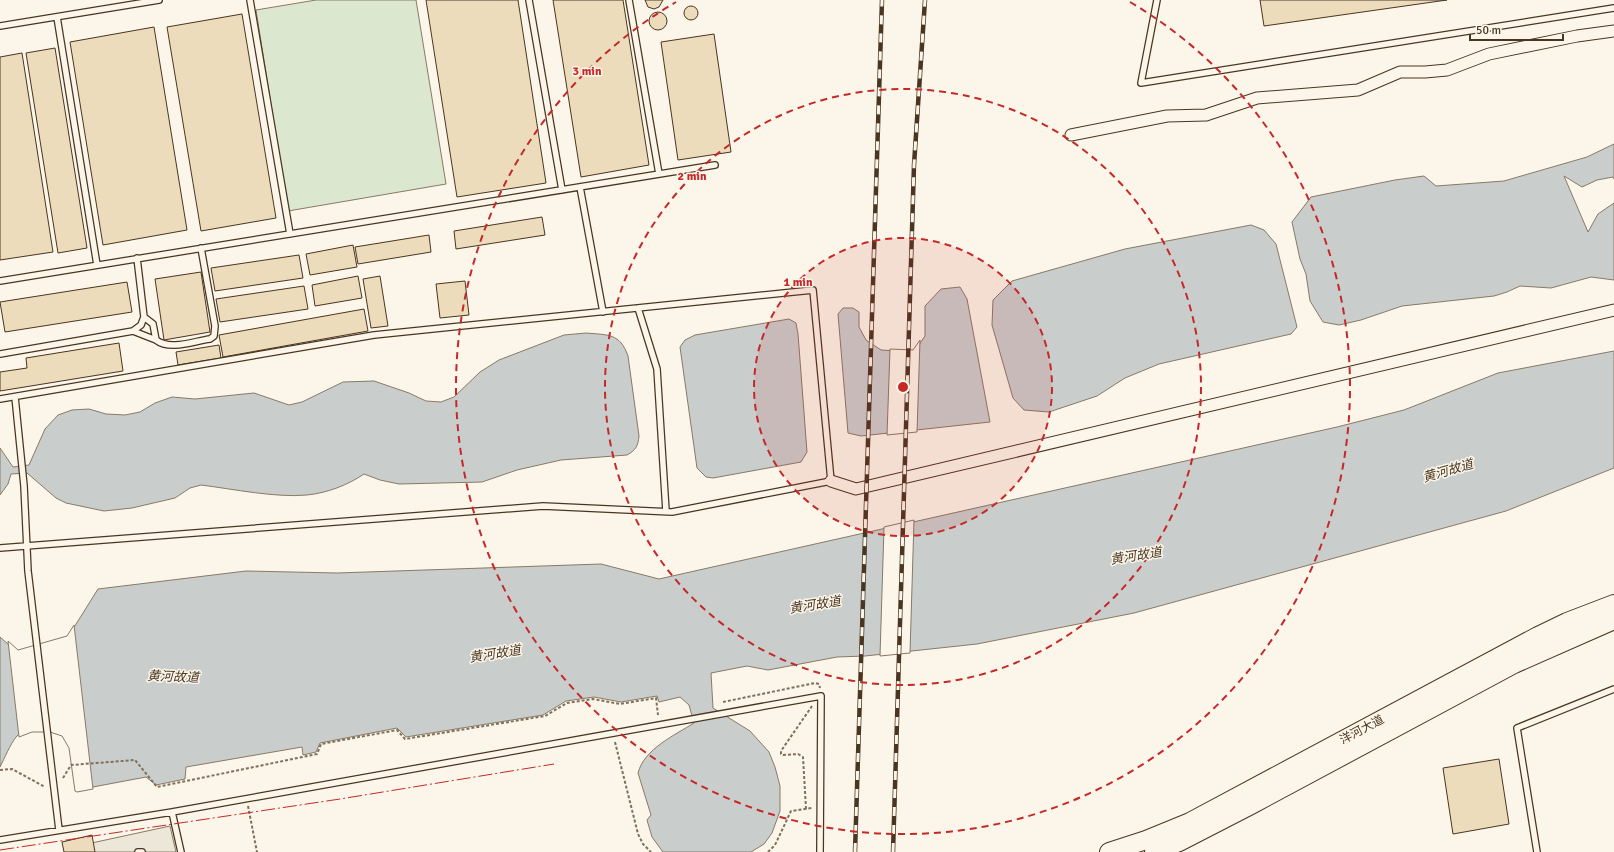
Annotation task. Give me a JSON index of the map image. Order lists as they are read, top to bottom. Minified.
{"streets":{"main road":["洋河大道"]},"water":["黄河故道"],"scale_bar":"50 m","rings":["3 min","2 min","1 min"]}
